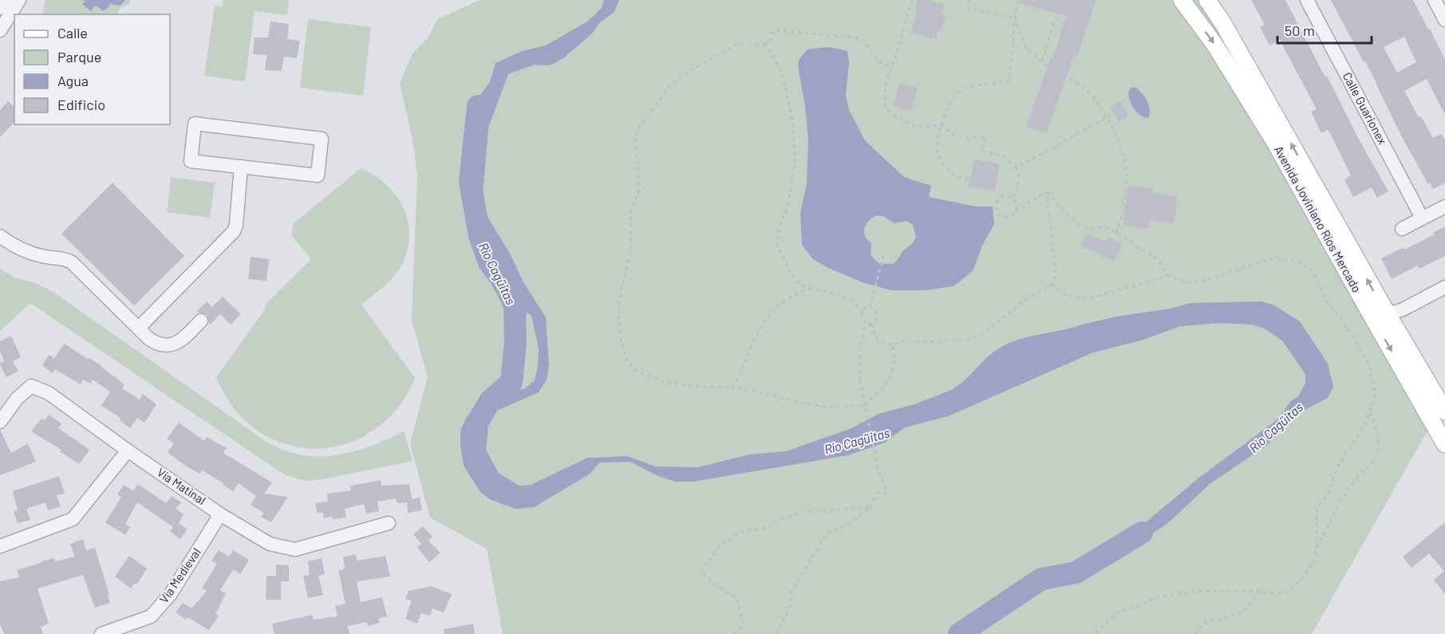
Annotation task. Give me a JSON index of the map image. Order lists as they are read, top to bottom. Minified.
{"streets":{"main road":["Avenida Joviniano Ríos Mercado"],"street":["Calle Guarionex","Vía Matinal","Vía Medieval"]},"crossings":[["Vía Matinal","Vía Medieval"]],"water":["Río Cagüitas"],"legend":["Calle","Parque","Agua","Edificio"],"scale_bar":"50 m"}
